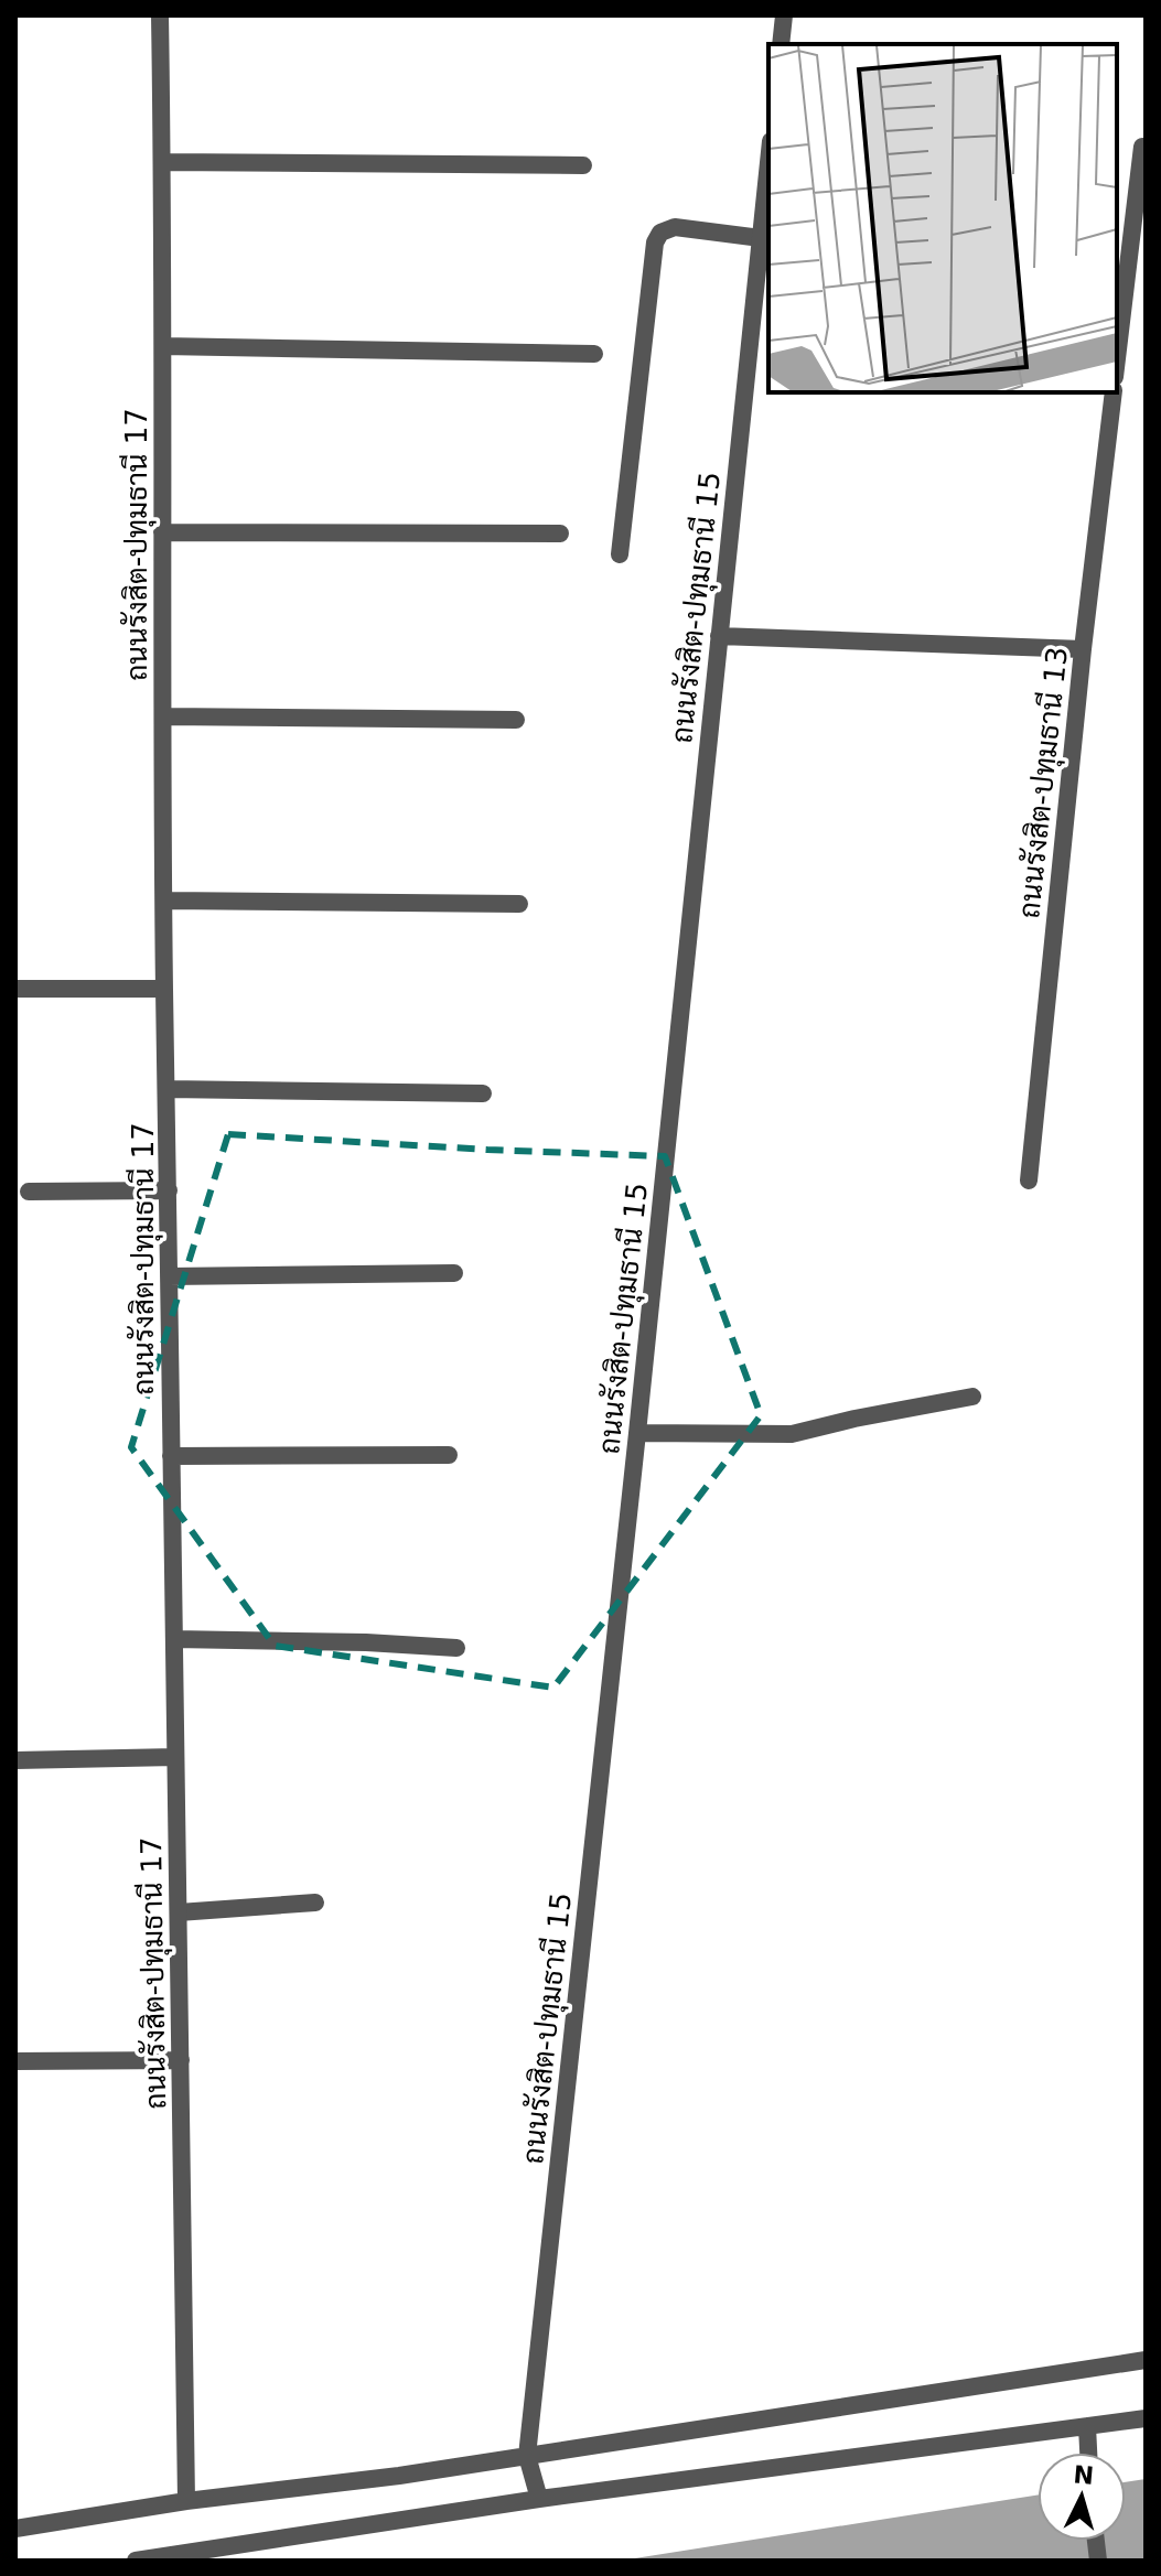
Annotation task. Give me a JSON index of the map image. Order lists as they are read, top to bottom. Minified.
{"streets":{"street":["ถนนรังสิต-ปทุมธานี 17","ถนนรังสิต-ปทุมธานี 15","ถนนรังสิต-ปทุมธานี 13"]},"north":"top"}
